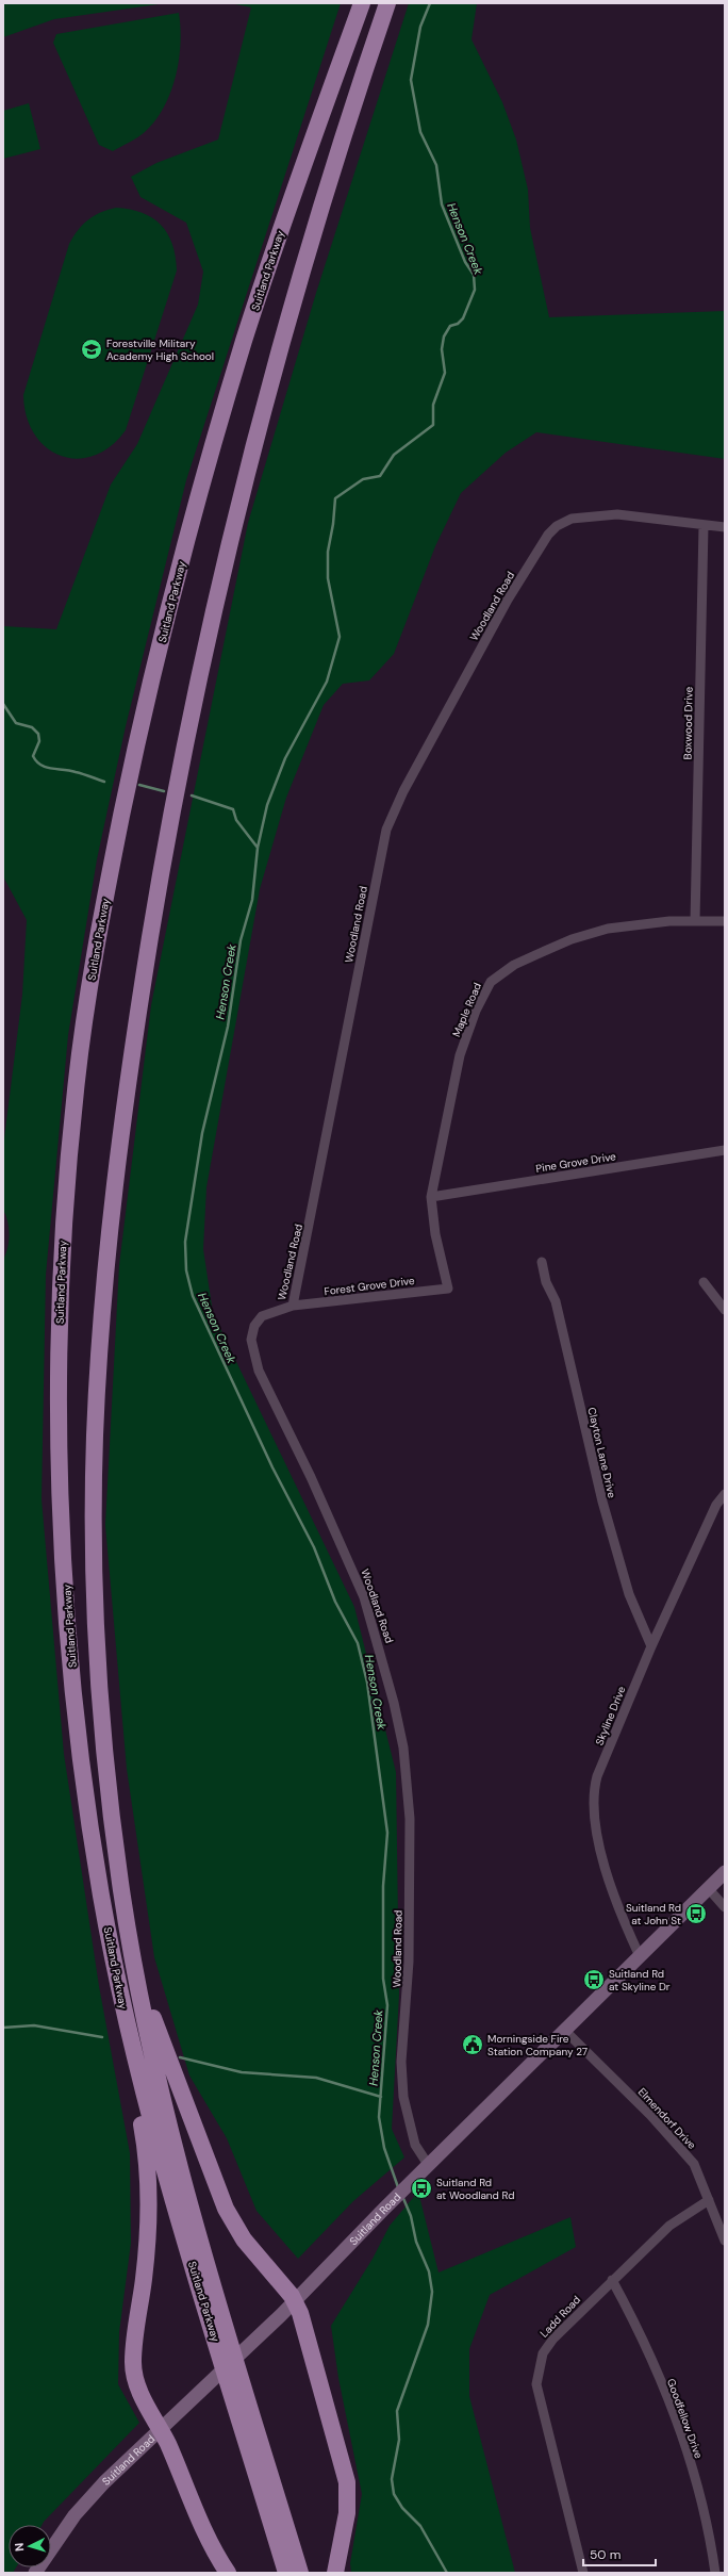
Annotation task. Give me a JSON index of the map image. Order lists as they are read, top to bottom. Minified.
{"streets":{"highway":["Suitland Parkway"],"main road":["Suitland Road"],"street":["Woodland Road","Boxwood Drive","Maple Road","Pine Grove Drive","Forest Grove Drive","Clayton Lane Drive","Skyline Drive","Elmendorf Drive","Ladd Road","Goodfellow Drive"]},"crossings":[["Woodland Road","Boxwood Drive"],["Woodland Road","Forest Grove Drive"],["Woodland Road","Suitland Road"],["Boxwood Drive","Maple Road"],["Maple Road","Pine Grove Drive"],["Maple Road","Forest Grove Drive"],["Clayton Lane Drive","Skyline Drive"],["Skyline Drive","Suitland Road"],["Elmendorf Drive","Suitland Road"],["Elmendorf Drive","Ladd Road"],["Ladd Road","Goodfellow Drive"]],"water":["Henson Creek"],"places":{"school or university":["Forestville Military Academy High School"],"bus stop":["Suitland Rd at John St","Suitland Rd at Skyline Dr","Suitland Rd at Woodland Rd"],"public building":["Morningside Fire Station Company 27"]},"scale_bar":"50 m","north":"left"}
